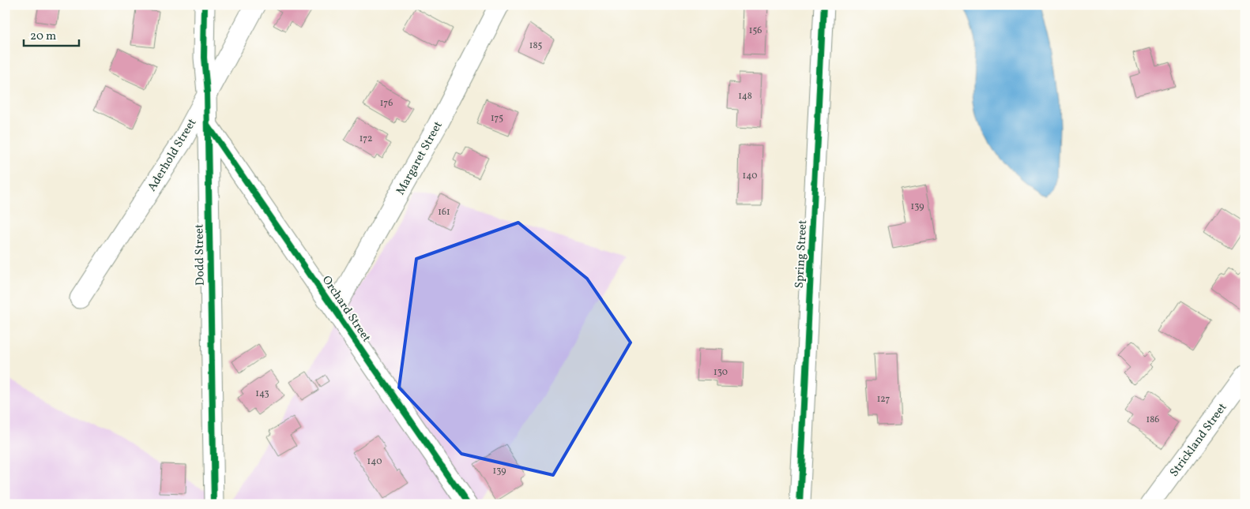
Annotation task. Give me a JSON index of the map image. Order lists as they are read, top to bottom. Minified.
{"streets":{"street":["Aderhold Street","Margaret Street","Spring Street","Dodd Street","Orchard Street","Strickland Street"]},"crossings":[["Aderhold Street","Dodd Street"],["Margaret Street","Orchard Street"],["Dodd Street","Orchard Street"]],"house_numbers":["156","185","148","176","175","172","140","139","161","130","143","127","186","140","139"],"scale_bar":"20 m"}
